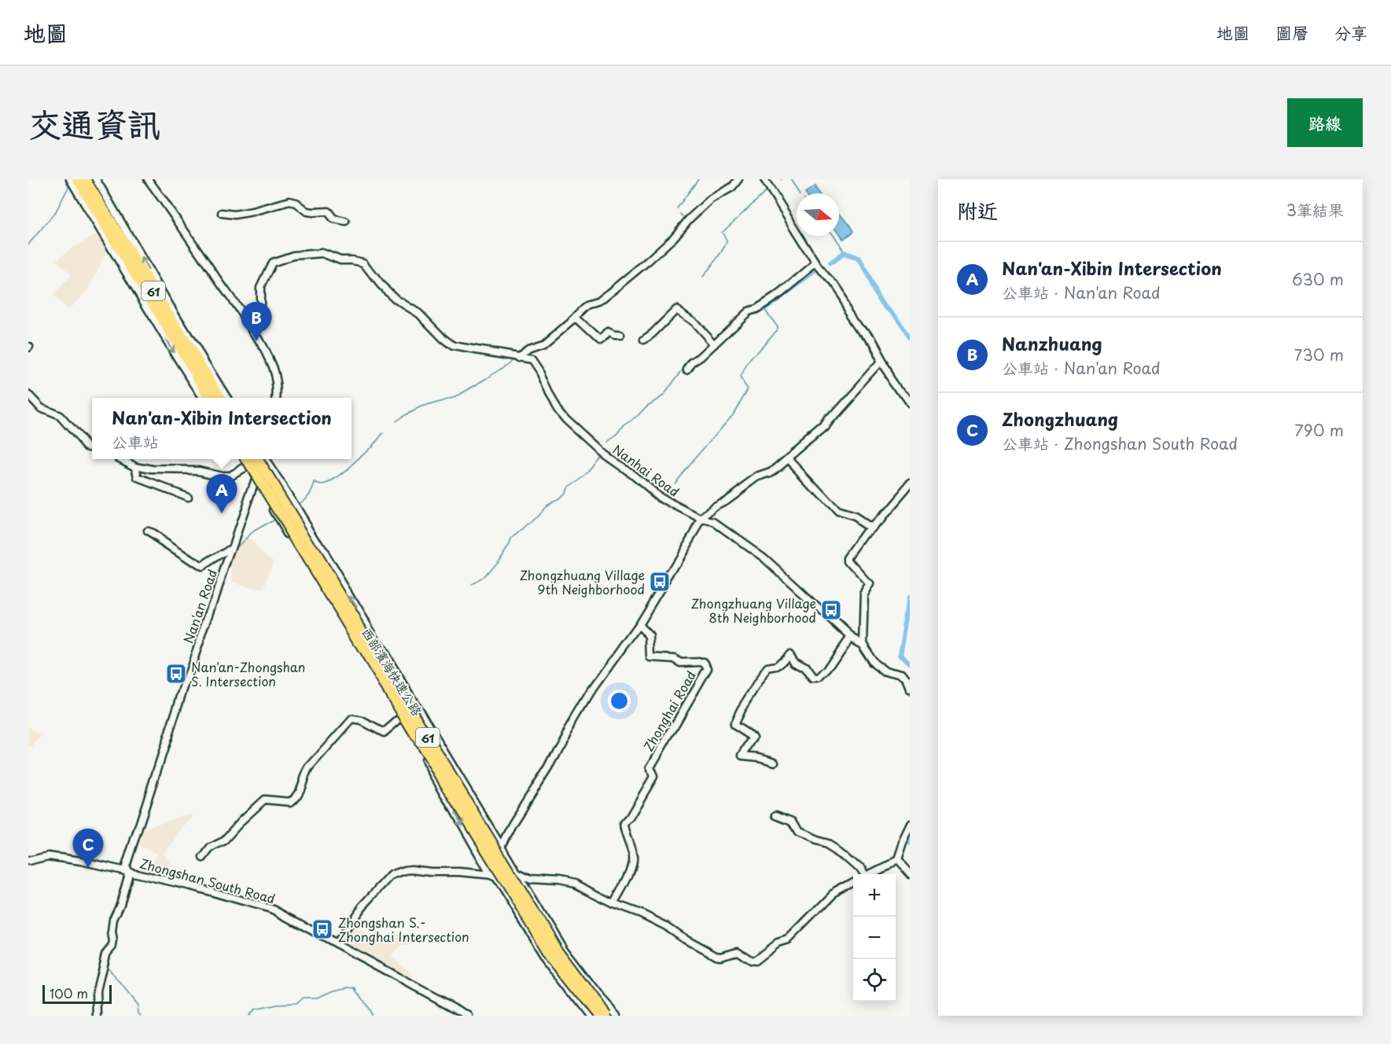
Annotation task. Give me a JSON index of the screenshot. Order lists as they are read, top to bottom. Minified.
{"streets":{"highway":["61","西部濱海快速公路"],"street":["Nanhai Road","Nan'an Road","Zhonghai Road","Zhongshan South Road"]},"crossings":[["Nan'an Road","Zhongshan South Road"]],"places":{"bus stop":["Zhongzhuang Village 9th Neighborhood","Zhongzhuang Village 8th Neighborhood","Nan'an-Zhongshan S. Intersection","Zhongshan S.- Zhonghai Intersection"]},"scale_bar":"100 m","north":"right","page":{"header":"地圖","nav":["地圖","圖層","分享"],"title":"交通資訊","buttons":"路線","heading":["附近","3筆結果"],"list":[{"mark":"A","name":"Nan'an-Xibin Intersection","note":"公車站 · Nan'an Road","value":"630 m"},{"mark":"B","name":"Nanzhuang","note":"公車站 · Nan'an Road","value":"730 m"},{"mark":"C","name":"Zhongzhuang","note":"公車站 · Zhongshan South Road","value":"790 m"}],"pins":["B","A","C"],"popup":["Nan'an-Xibin Intersection","公車站"],"map_buttons":["+","−"],"scale":"100 m"}}
